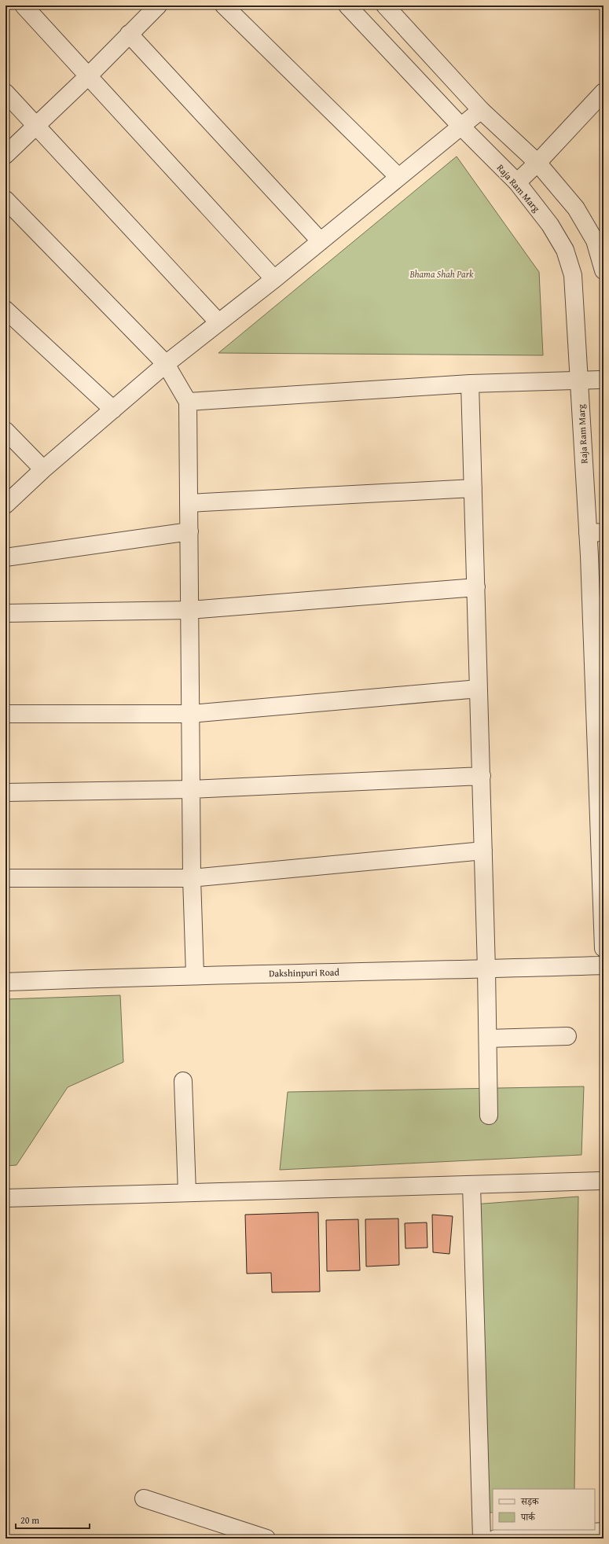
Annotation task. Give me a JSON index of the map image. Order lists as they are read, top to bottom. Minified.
{"streets":{"street":["Raja Ram Marg","Dakshinpuri Road"]},"parks":["Bhama Shah Park"],"legend":["सड़क","पार्क"],"scale_bar":"20 m"}
